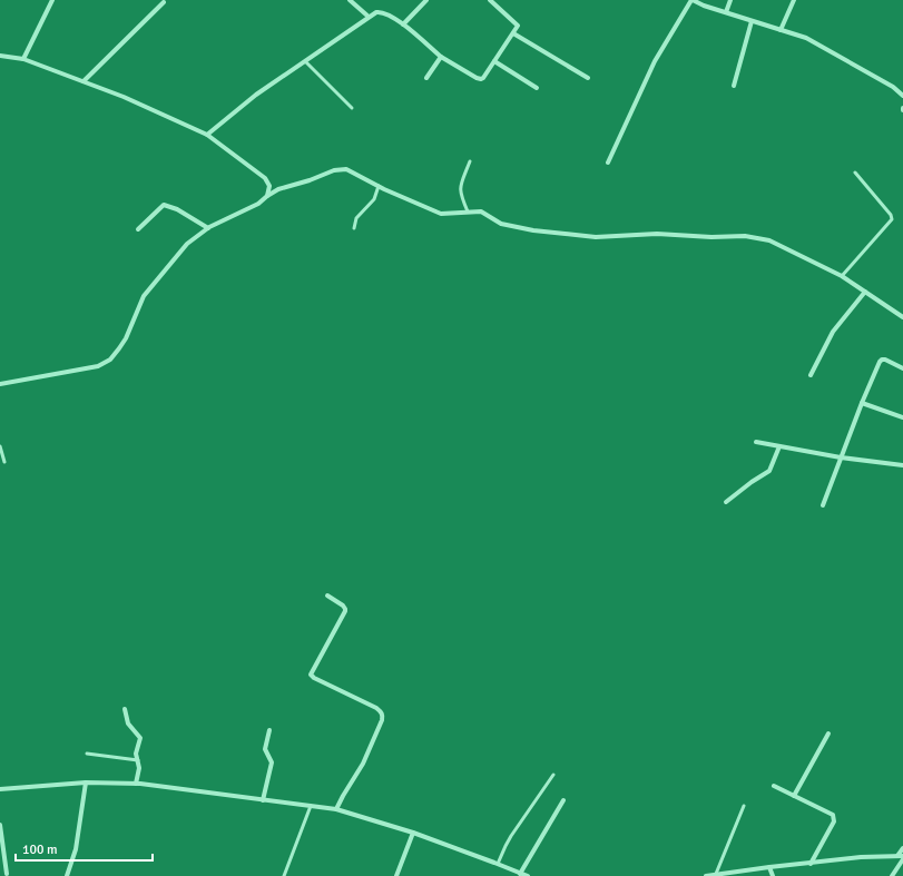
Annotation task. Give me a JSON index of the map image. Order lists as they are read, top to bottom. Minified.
{"scale_bar":"100 m"}
